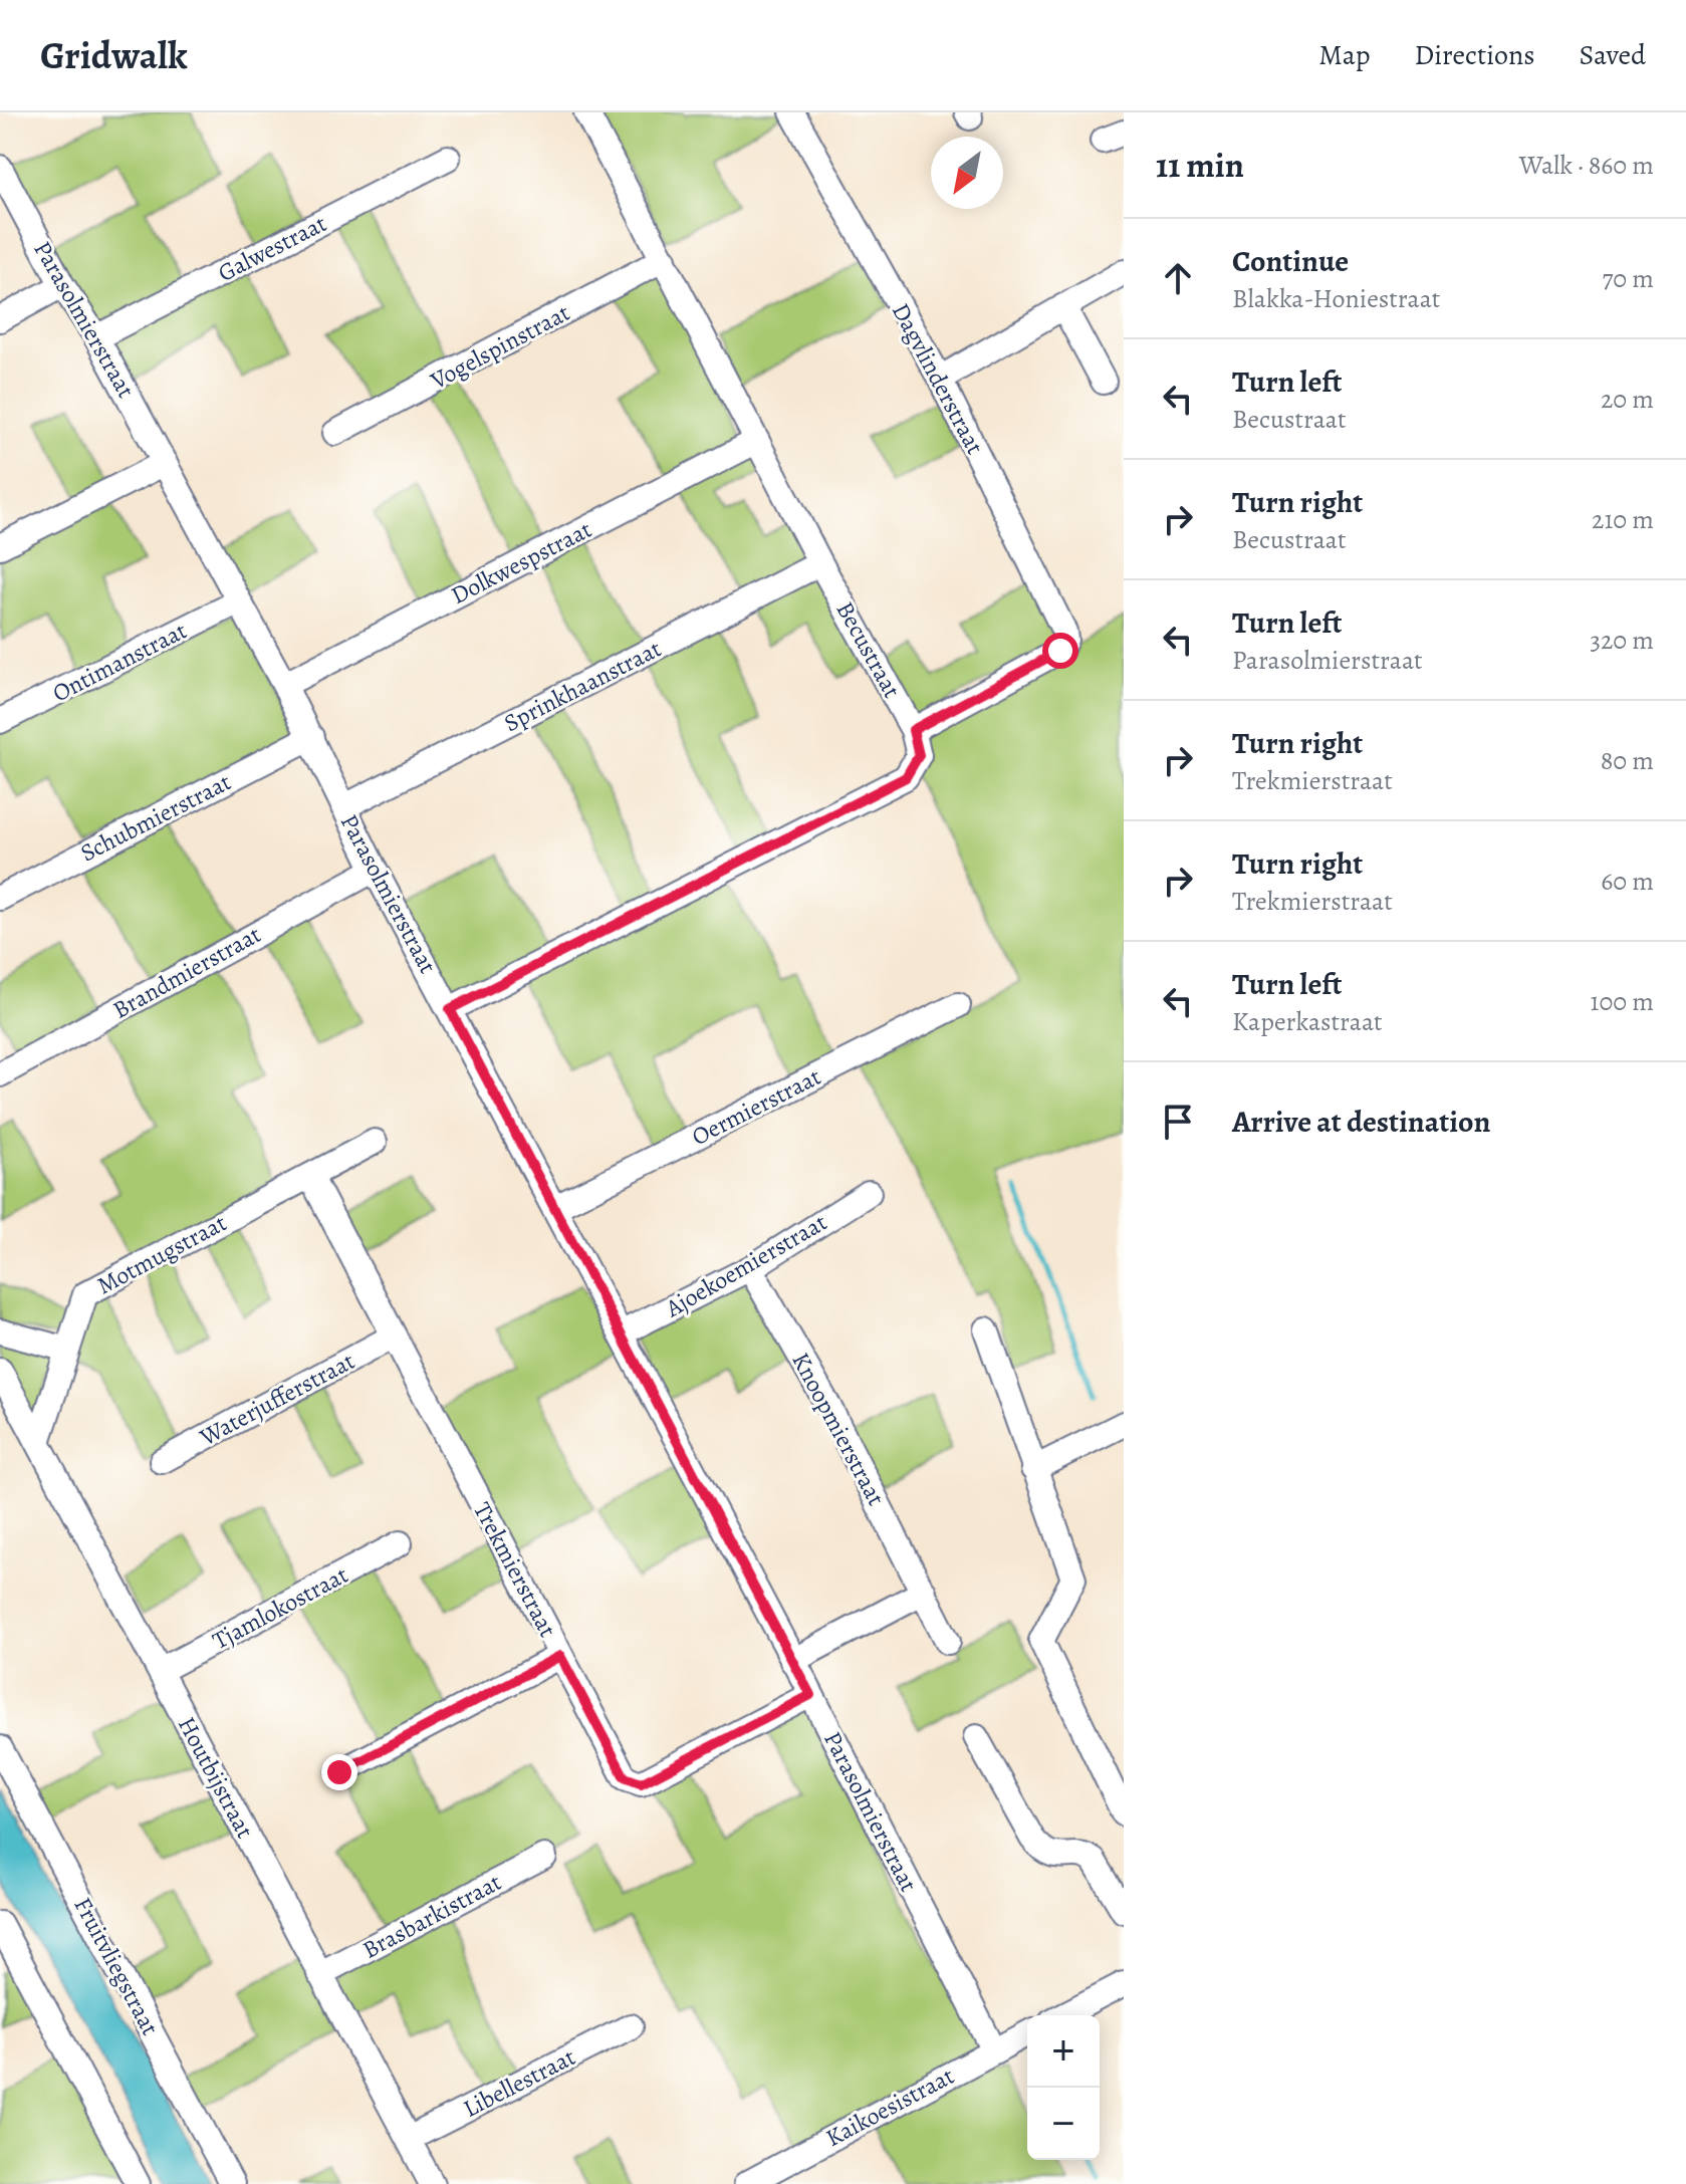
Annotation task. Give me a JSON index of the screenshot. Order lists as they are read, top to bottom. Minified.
{"streets":{"street":["Galwestraat","Parasolmierstraat","Vogelspinstraat","Dagvlinderstraat","Dolkwespstraat","Becustraat","Ontimanstraat","Sprinkhaanstraat","Schubmierstraat","Brandmierstraat","Oermierstraat","Motmugstraat","Ajoekoemierstraat","Waterjufferstraat","Knoopmierstraat","Trekmierstraat","Tjamlokostraat","Houtbijstraat","Brasbarkistraat","Fruitvliegstraat","Libellestraat","Kaikoesistraat"]},"crossings":[["Galwestraat","Parasolmierstraat"],["Parasolmierstraat","Dolkwespstraat"],["Parasolmierstraat","Ontimanstraat"],["Parasolmierstraat","Sprinkhaanstraat"],["Parasolmierstraat","Schubmierstraat"],["Parasolmierstraat","Brandmierstraat"],["Parasolmierstraat","Oermierstraat"],["Parasolmierstraat","Ajoekoemierstraat"],["Parasolmierstraat","Trekmierstraat"],["Parasolmierstraat","Kaikoesistraat"],["Vogelspinstraat","Becustraat"],["Dagvlinderstraat","Becustraat"],["Dolkwespstraat","Becustraat"],["Becustraat","Sprinkhaanstraat"],["Motmugstraat","Trekmierstraat"],["Motmugstraat","Houtbijstraat"],["Ajoekoemierstraat","Knoopmierstraat"],["Waterjufferstraat","Trekmierstraat"],["Tjamlokostraat","Houtbijstraat"],["Houtbijstraat","Brasbarkistraat"],["Houtbijstraat","Libellestraat"]],"north":"bottom left","page":{"header":"Gridwalk","nav":["Map","Directions","Saved"],"heading":["11 min","Walk · 860 m"],"list":[["Continue","Blakka-Honiestraat","70 m"],["Turn left","Becustraat","20 m"],["Turn right","Becustraat","210 m"],["Turn left","Parasolmierstraat","320 m"],["Turn right","Trekmierstraat","80 m"],["Turn right","Trekmierstraat","60 m"],["Turn left","Kaperkastraat","100 m"],"Arrive at destination"],"map_buttons":["+","−"]}}
